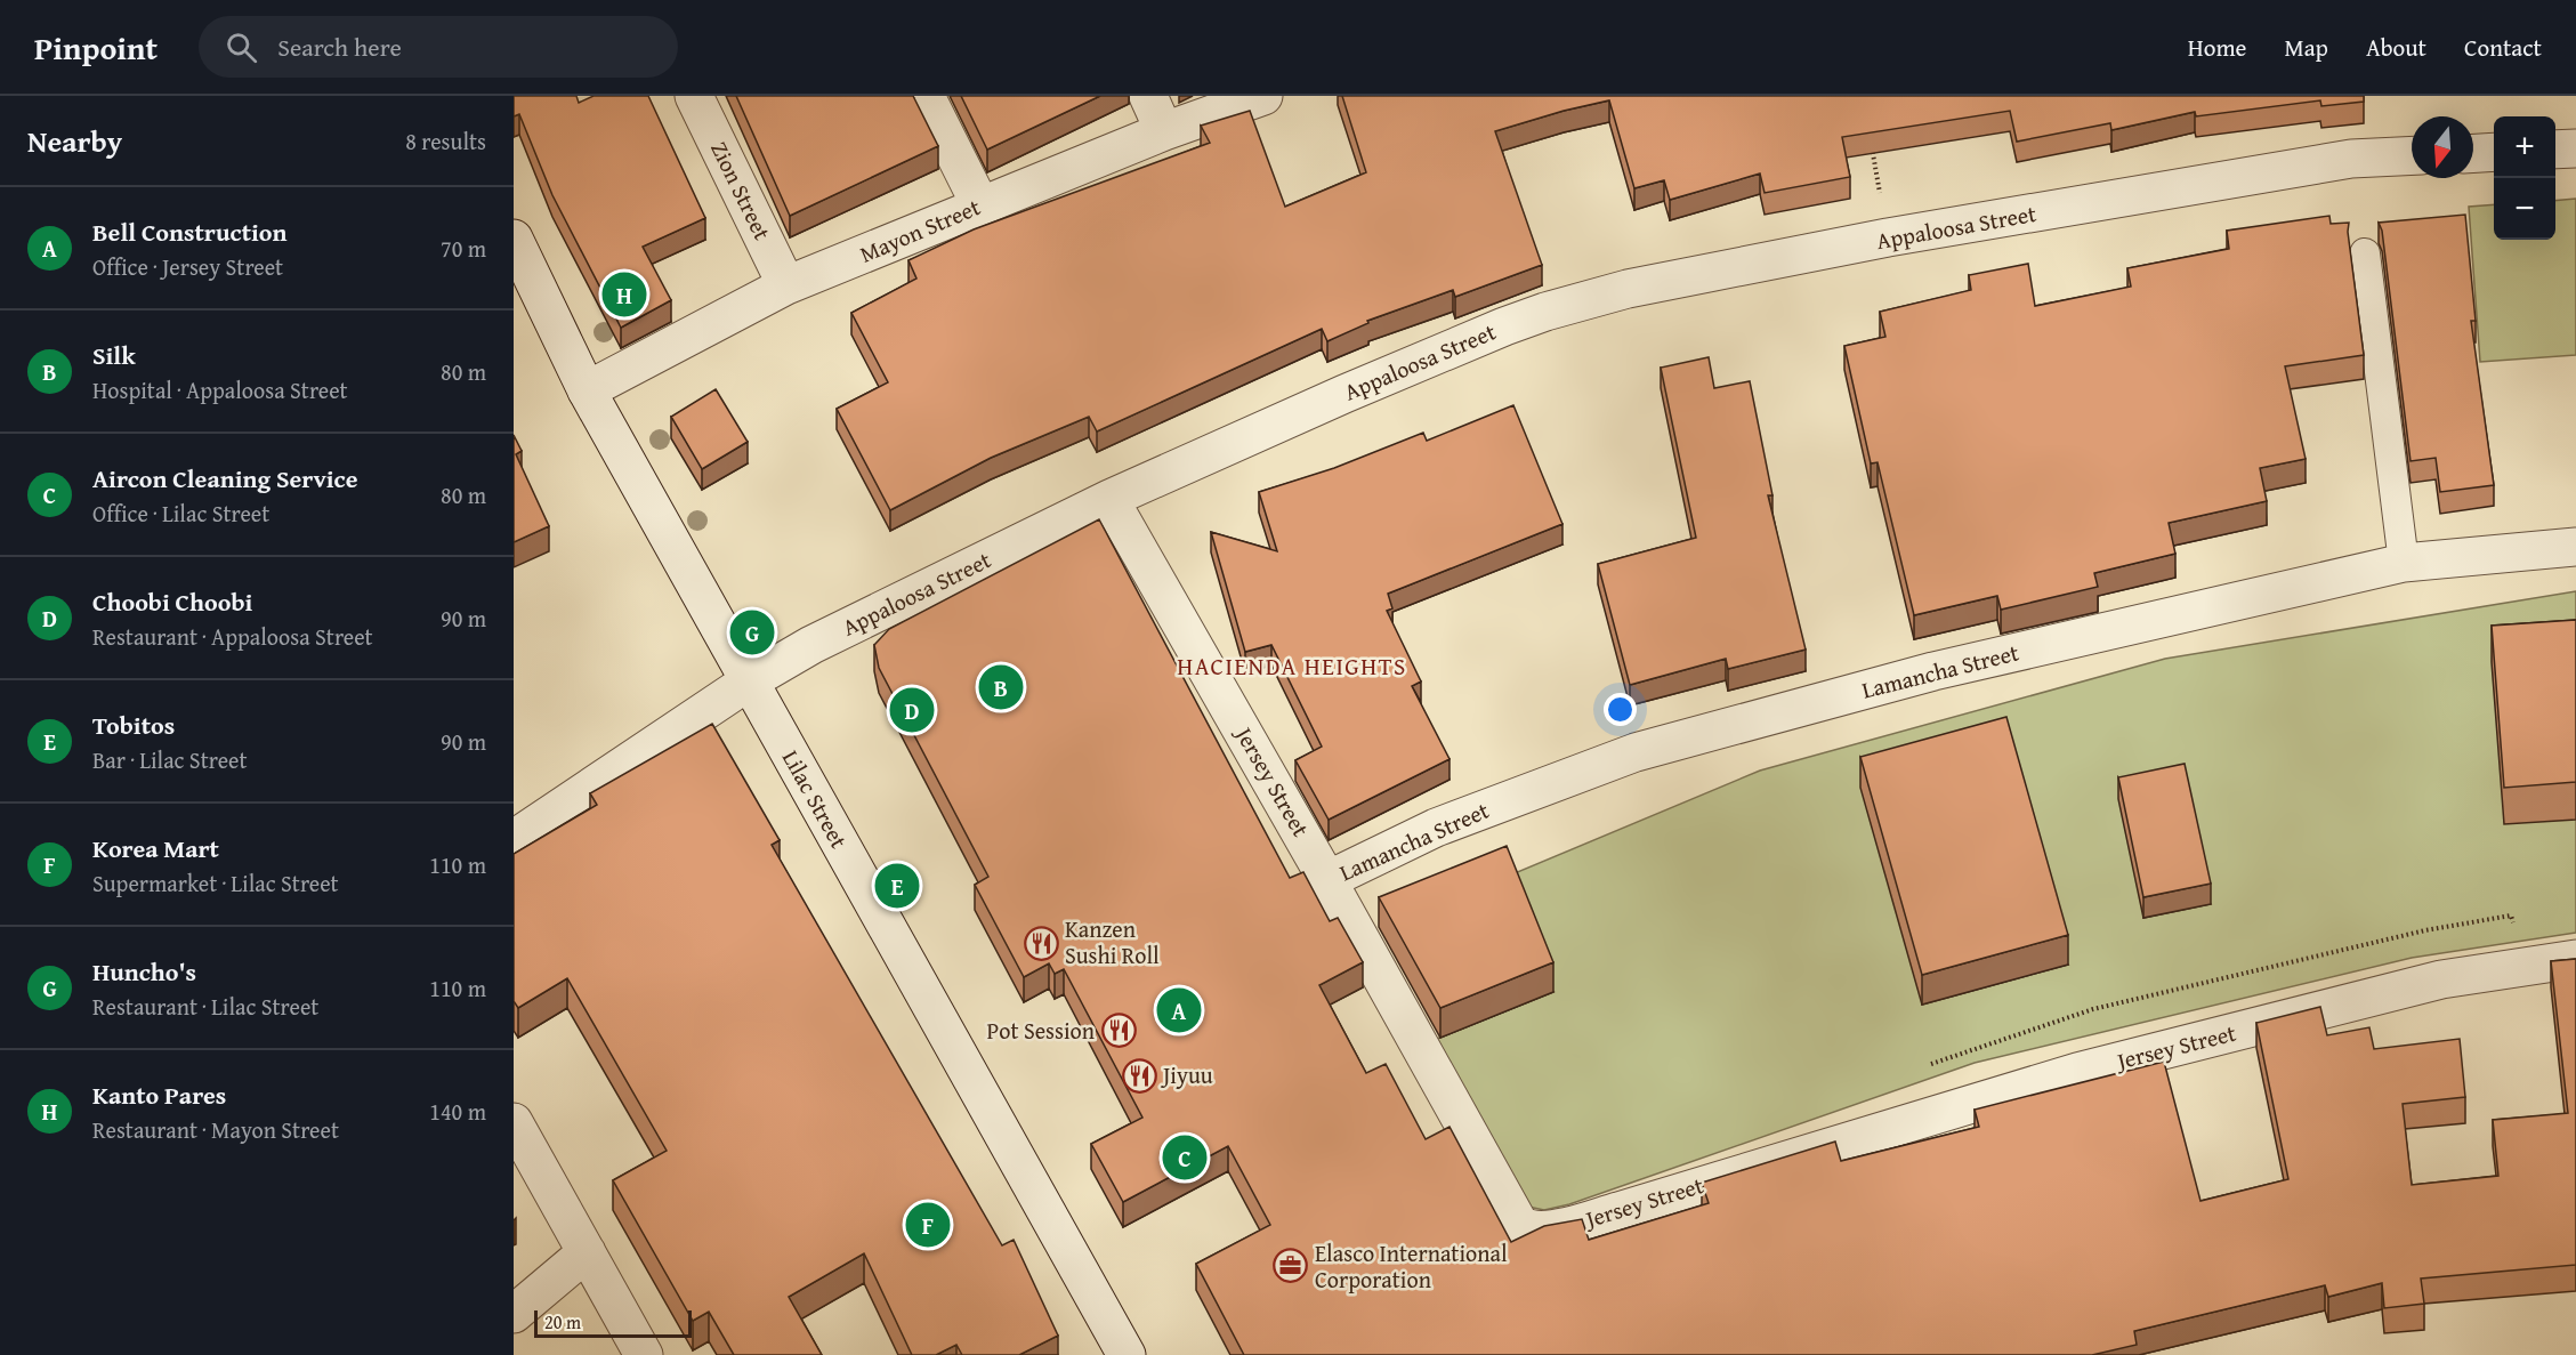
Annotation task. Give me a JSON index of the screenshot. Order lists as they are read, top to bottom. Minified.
{"streets":{"street":["Zion Street","Appaloosa Street","Mayon Street","Lamancha Street","Jersey Street","Lilac Street"]},"crossings":[["Zion Street","Mayon Street"],["Appaloosa Street","Jersey Street"],["Appaloosa Street","Lilac Street"],["Mayon Street","Lilac Street"],["Lamancha Street","Jersey Street"]],"districts":["HACIENDA HEIGHTS"],"places":{"restaurant":["Kanzen Sushi Roll","Pot Session","Jiyuu"],"office":["Elasco International Corporation"]},"scale_bar":"20 m","north":"bottom","page":{"header":"Pinpoint","search":"Search here","nav":["Home","Map","About","Contact"],"heading":["Nearby","8 results"],"map_buttons":["+","−"],"list":[{"mark":"A","name":"Bell Construction","note":"Office · Jersey Street","value":"70 m"},{"mark":"B","name":"Silk","note":"Hospital · Appaloosa Street","value":"80 m"},{"mark":"C","name":"Aircon Cleaning Service","note":"Office · Lilac Street","value":"80 m"},{"mark":"D","name":"Choobi Choobi","note":"Restaurant · Appaloosa Street","value":"90 m"},{"mark":"E","name":"Tobitos","note":"Bar · Lilac Street","value":"90 m"},{"mark":"F","name":"Korea Mart","note":"Supermarket · Lilac Street","value":"110 m"},{"mark":"G","name":"Huncho's","note":"Restaurant · Lilac Street","value":"110 m"},{"mark":"H","name":"Kanto Pares","note":"Restaurant · Mayon Street","value":"140 m"}],"pins":["H","G","B","D","E","A","C","F"],"scale":"20 m"}}
